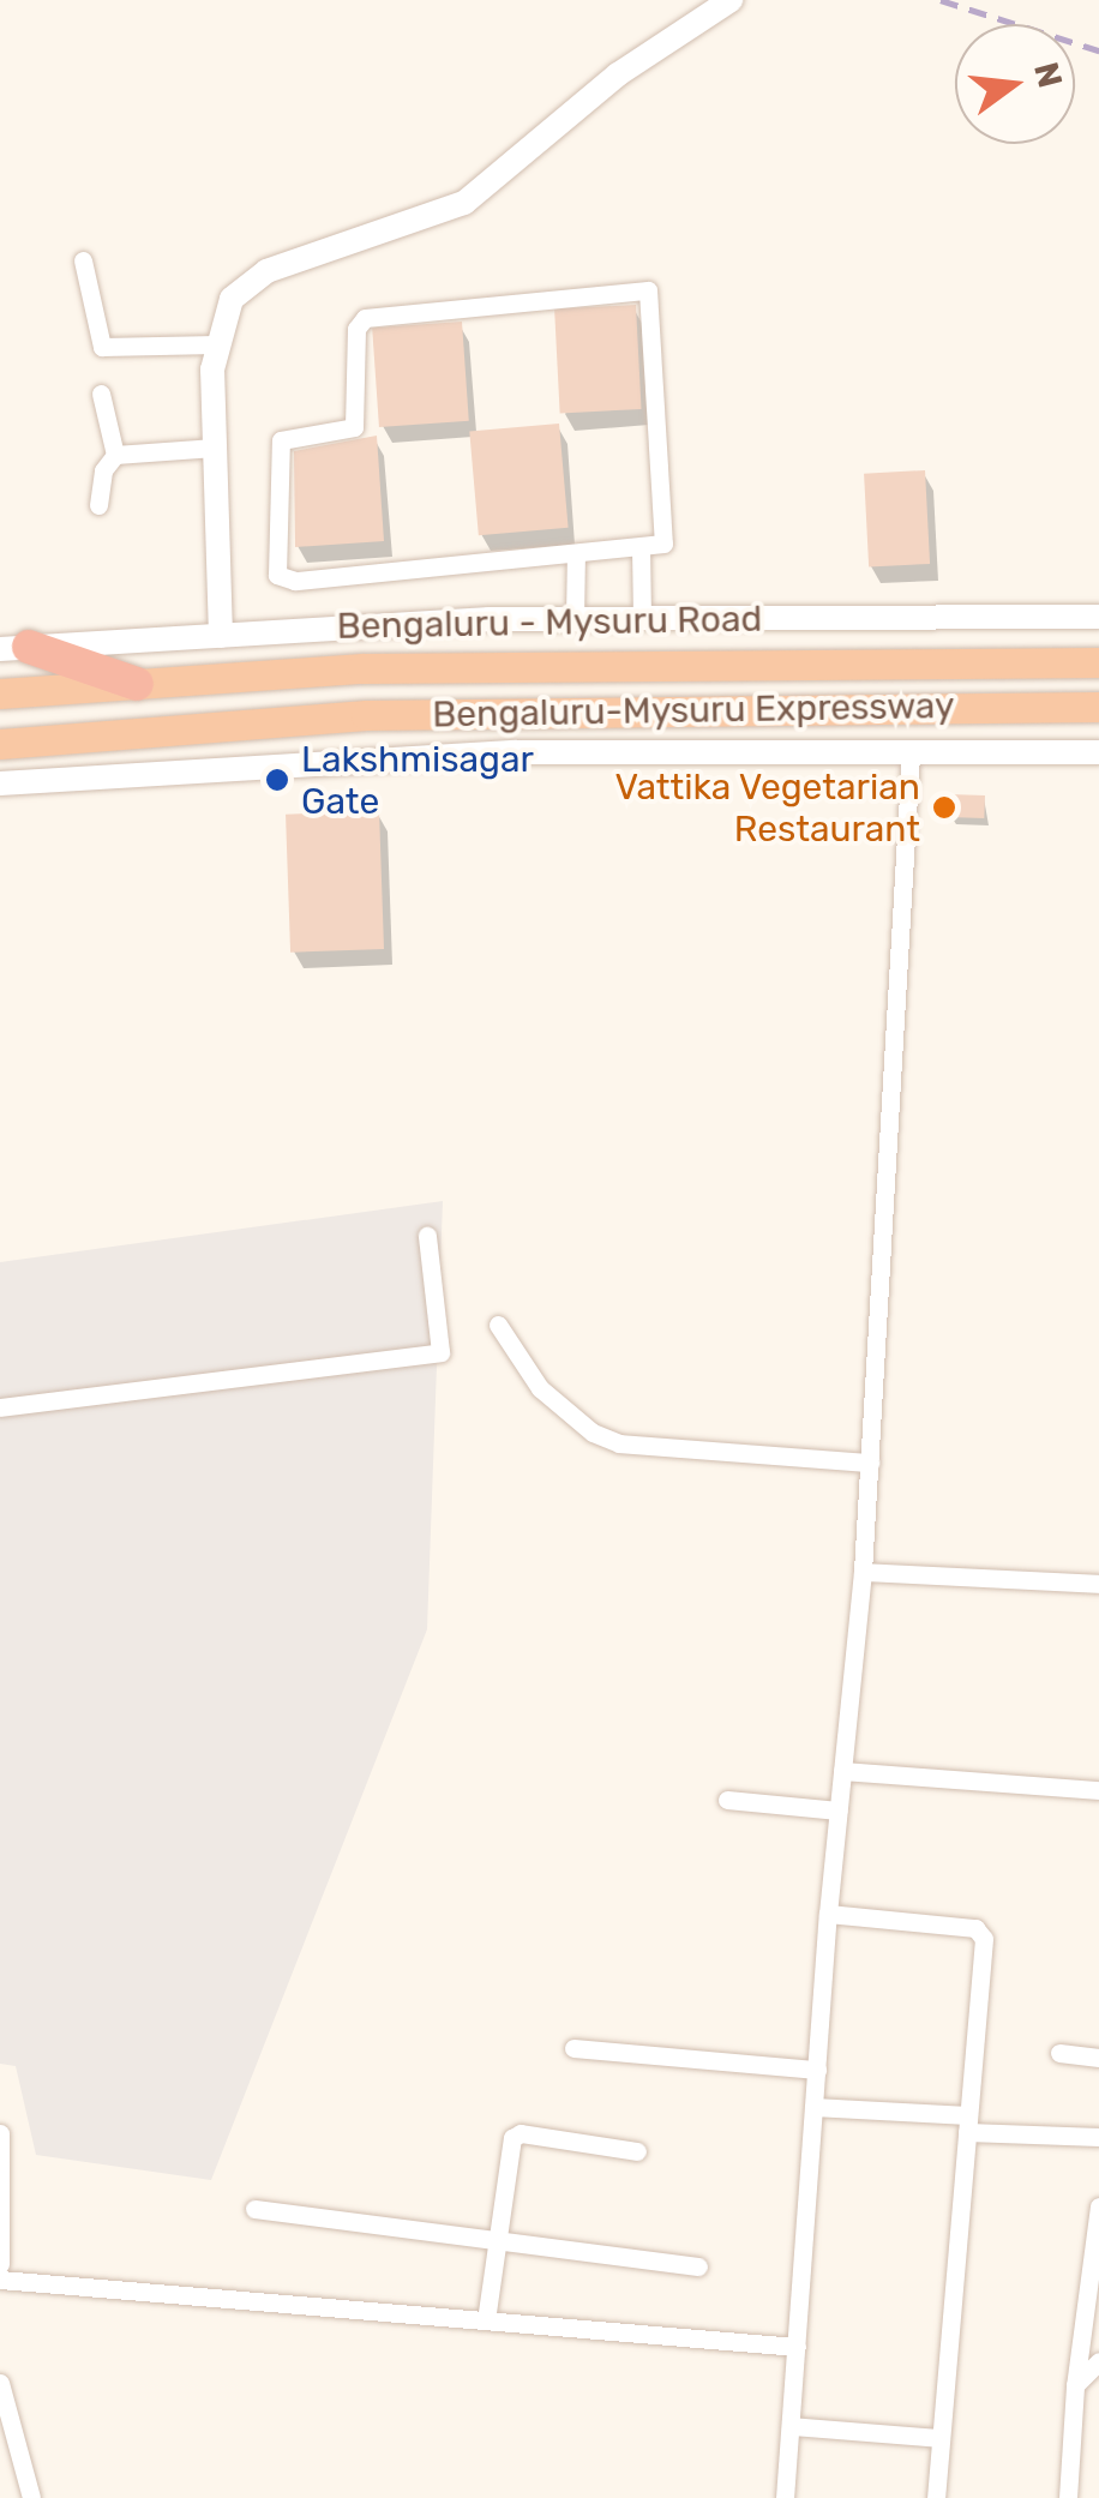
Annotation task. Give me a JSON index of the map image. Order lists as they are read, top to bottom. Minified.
{"streets":{"highway":["Bengaluru-Mysuru Expressway"],"street":["Bengaluru - Mysuru Road"]},"places":["Lakshmisagar Gate","Vattika Vegetarian Restaurant"],"north":"right"}
